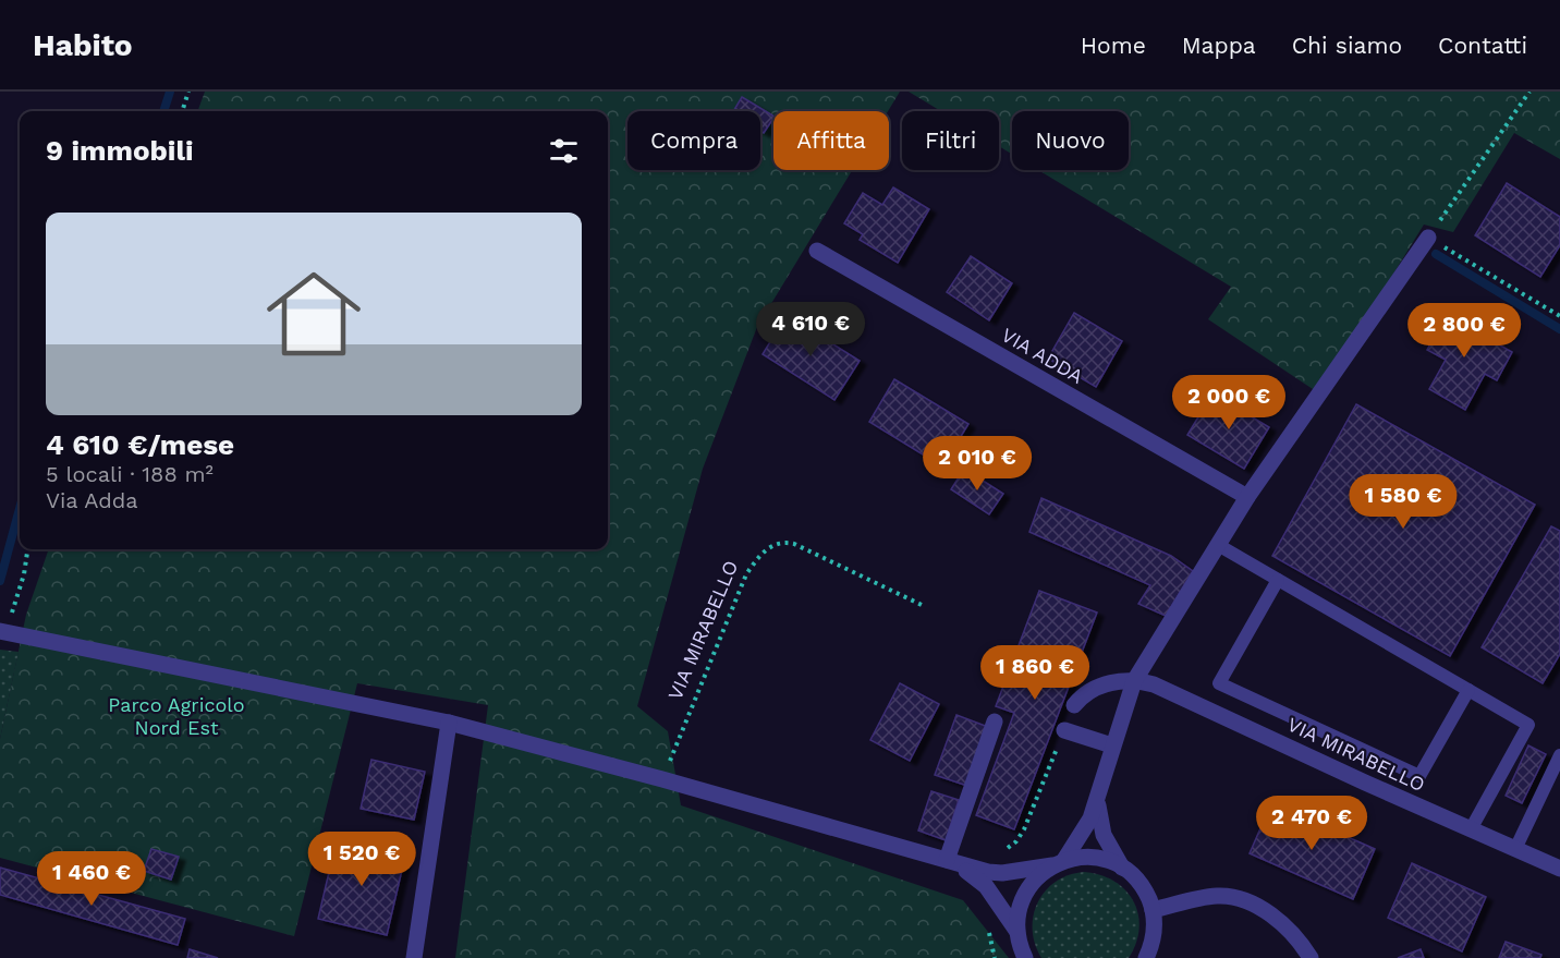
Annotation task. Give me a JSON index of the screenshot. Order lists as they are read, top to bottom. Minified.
{"streets":{"street":["VIA ADDA","VIA MIRABELLO"]},"parks":["Parco Agricolo Nord Est"],"page":{"header":"Habito","nav":["Home","Mappa","Chi siamo","Contatti"],"chip":["Compra","Affitta","Filtri","Nuovo"],"heading":"9 immobili","list":[{"name":"4 610 €/mese","note":"5 locali · 188 m² · Via Adda"}],"price":["4 610 €","2 800 €","2 000 €","2 010 €","1 580 €","1 860 €","2 470 €","1 520 €","1 460 €"]}}
